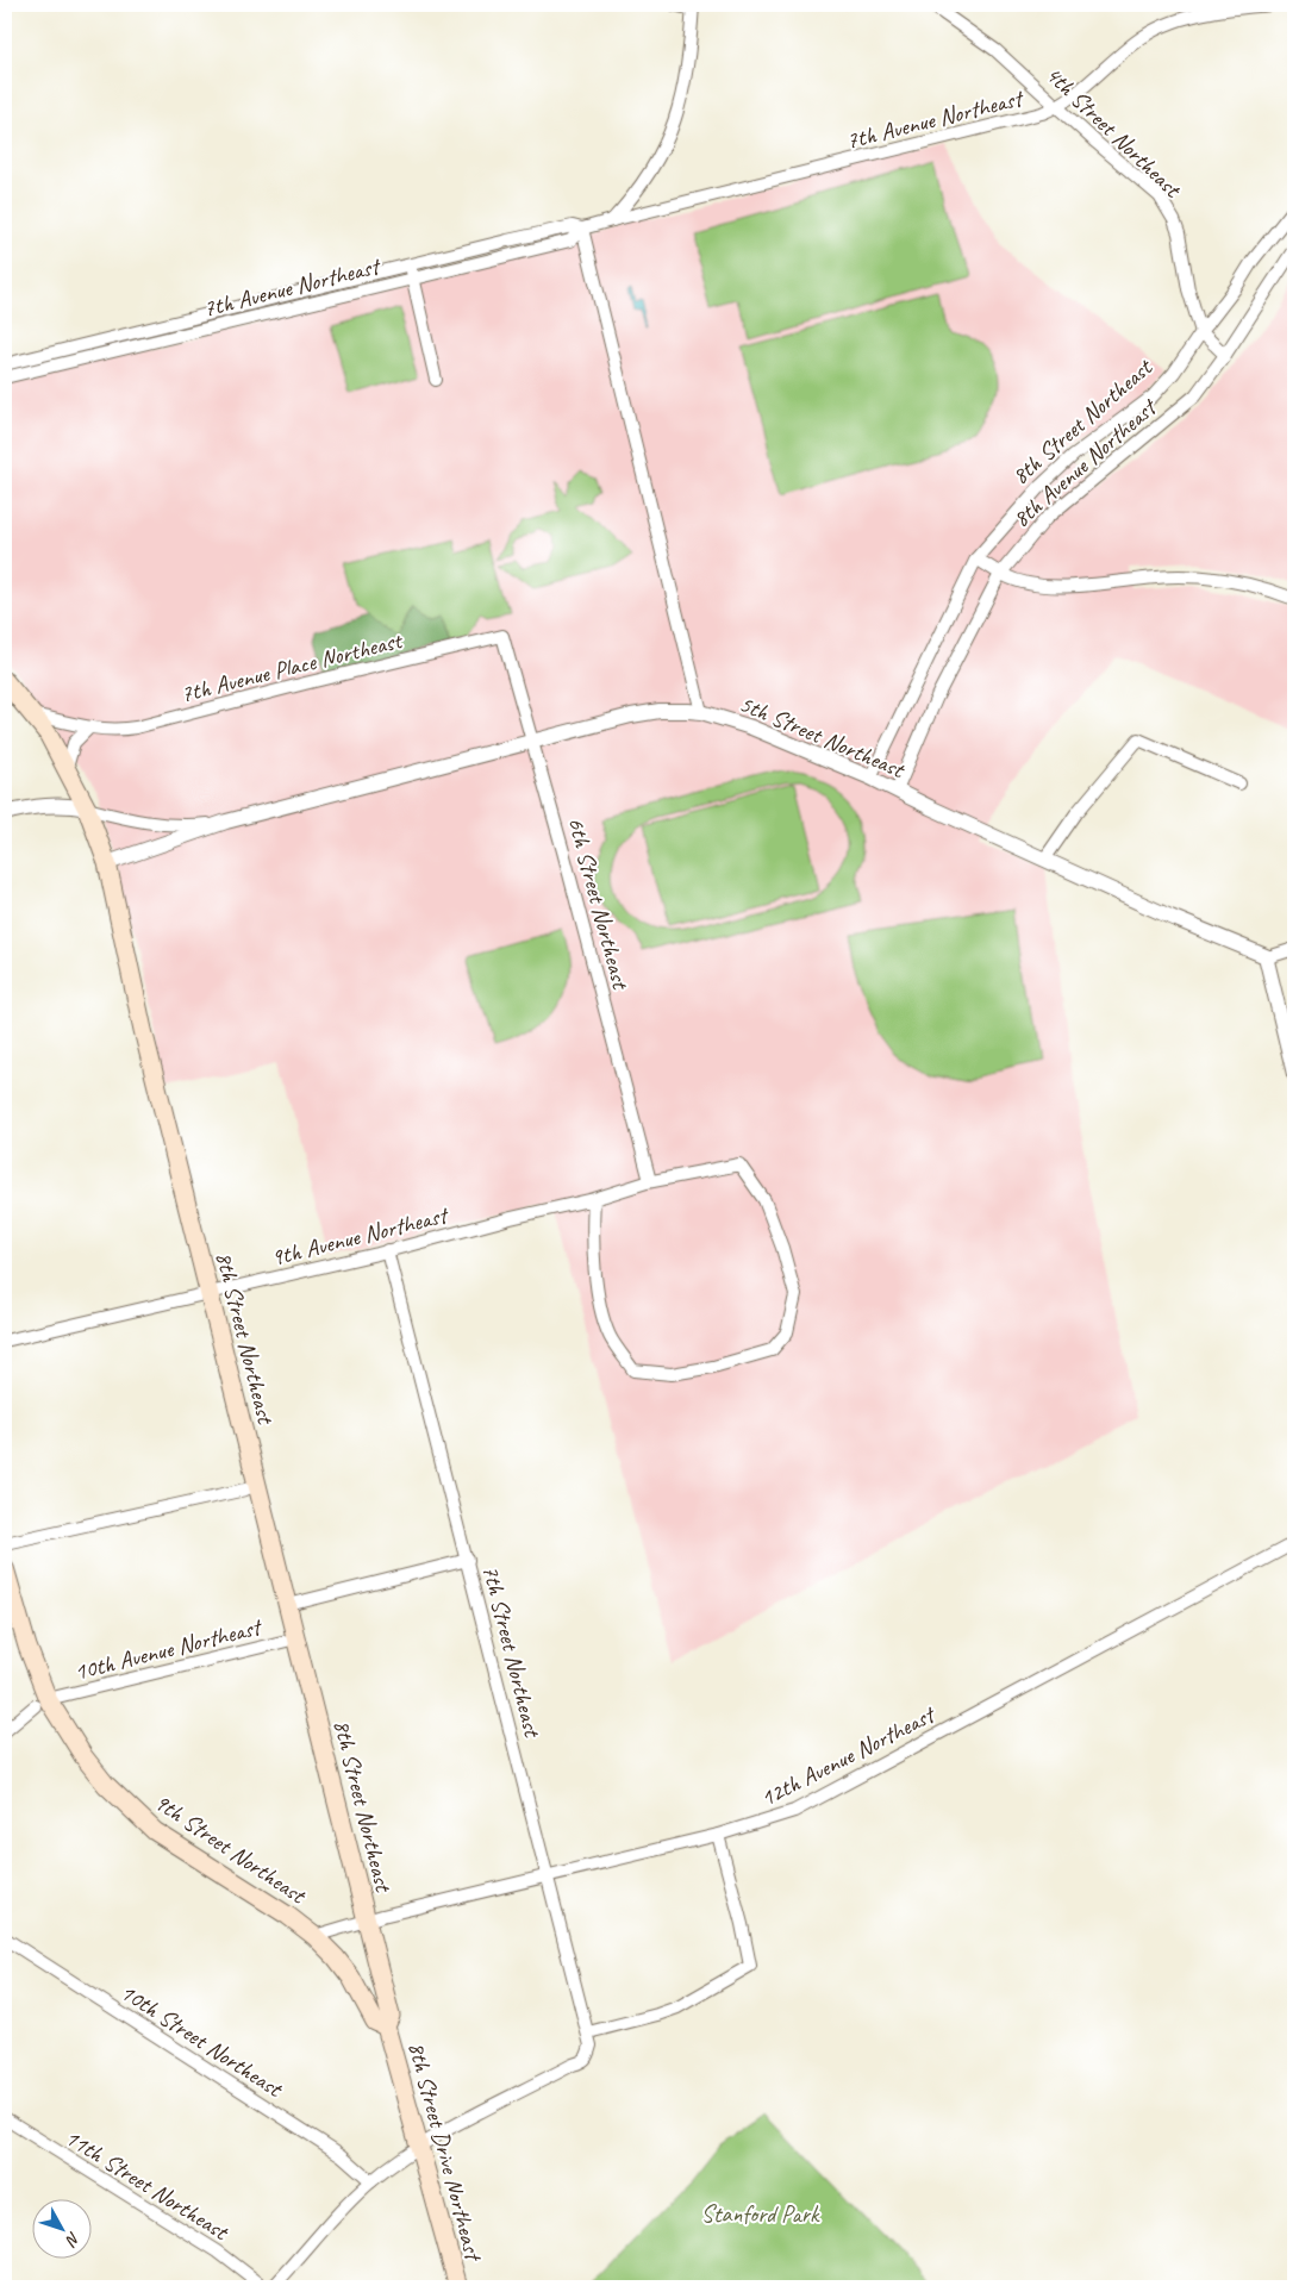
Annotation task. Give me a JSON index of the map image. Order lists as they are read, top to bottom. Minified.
{"streets":{"main road":["8th Street Northeast","9th Street Northeast","8th Street Drive Northeast"],"street":["7th Avenue Northeast","4th Street Northeast","8th Avenue Northeast","7th Avenue Place Northeast","5th Street Northeast","6th Street Northeast","9th Avenue Northeast","10th Avenue Northeast","7th Street Northeast","12th Avenue Northeast","10th Street Northeast","11th Street Northeast"]},"crossings":[["7th Avenue Northeast","4th Street Northeast"],["7th Avenue Northeast","5th Street Northeast"],["4th Street Northeast","8th Street Northeast"],["4th Street Northeast","8th Avenue Northeast"],["8th Street Northeast","7th Avenue Place Northeast"],["8th Street Northeast","5th Street Northeast"],["8th Street Northeast","9th Avenue Northeast"],["8th Street Northeast","10th Avenue Northeast"],["8th Street Northeast","12th Avenue Northeast"],["8th Street Northeast","9th Street Northeast"],["8th Street Northeast","8th Street Drive Northeast"],["8th Avenue Northeast","5th Street Northeast"],["7th Avenue Place Northeast","6th Street Northeast"],["6th Street Northeast","9th Avenue Northeast"],["9th Avenue Northeast","7th Street Northeast"],["10th Avenue Northeast","7th Street Northeast"],["10th Avenue Northeast","9th Street Northeast"],["7th Street Northeast","12th Avenue Northeast"],["7th Street Northeast","8th Street Drive Northeast"],["12th Avenue Northeast","9th Street Northeast"],["9th Street Northeast","8th Street Drive Northeast"]],"parks":["Stanford Park"],"north":"bottom right"}
